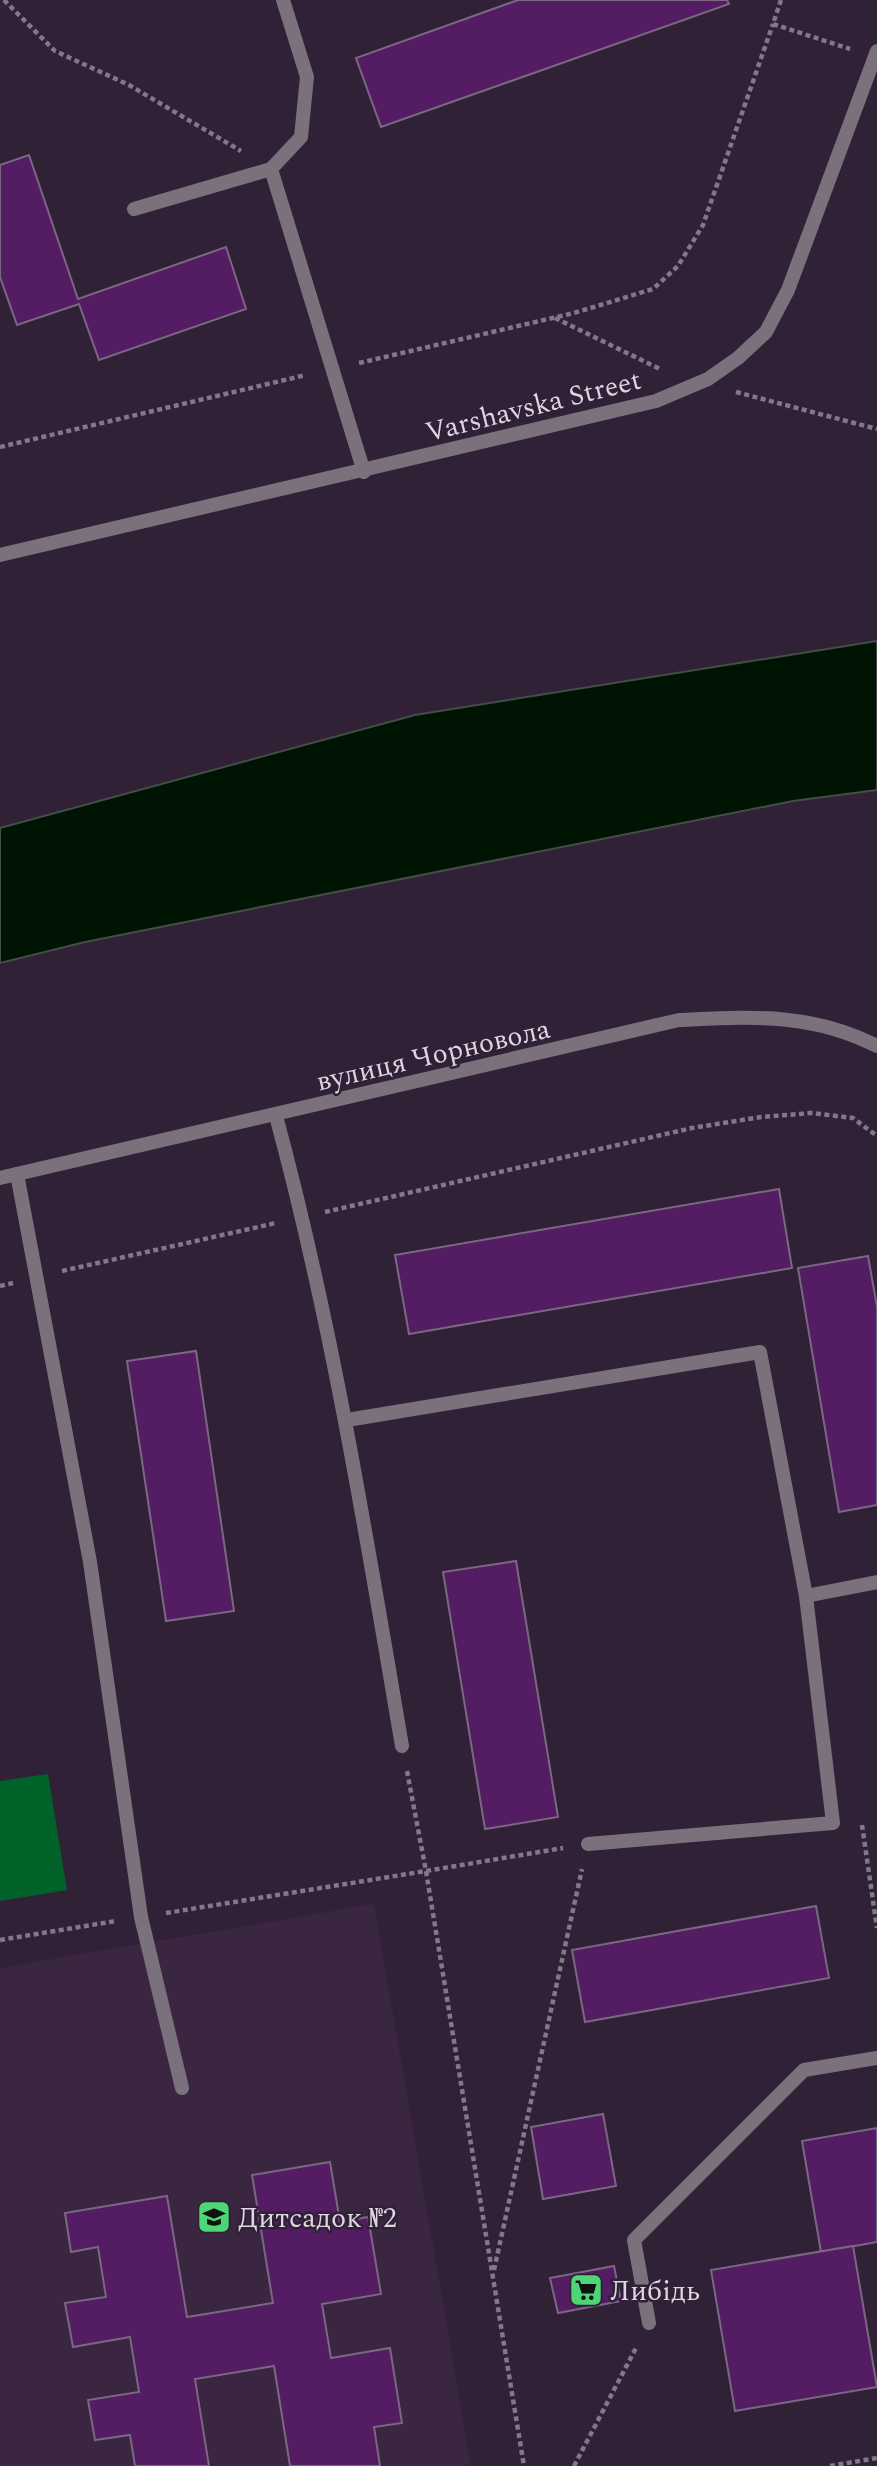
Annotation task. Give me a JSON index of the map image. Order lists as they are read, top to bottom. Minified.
{"streets":{"street":["Varshavska Street","вулиця Чорновола"]},"places":{"school or university":["Дитсадок №2"],"supermarket":["Либідь"]}}
